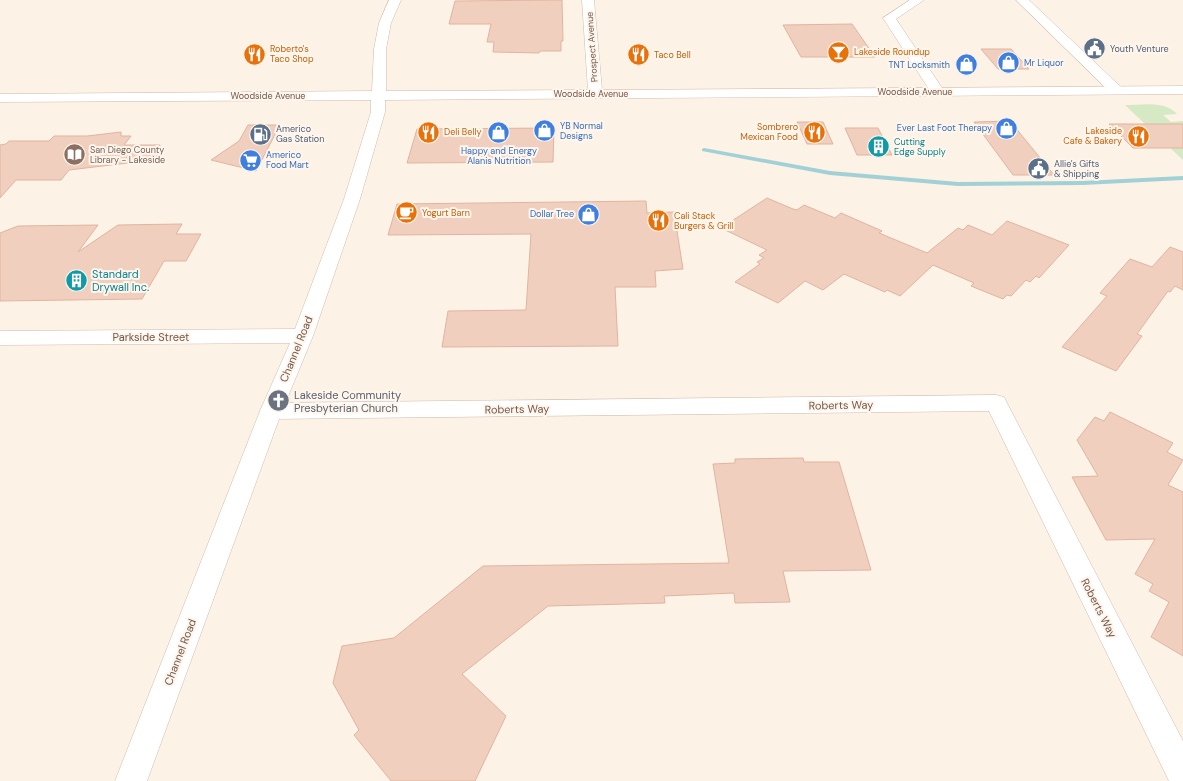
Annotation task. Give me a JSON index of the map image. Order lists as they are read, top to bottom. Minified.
{"streets":{"street":["Prospect Avenue","Woodside Avenue","Parkside Street","Channel Road","Roberts Way"]},"crossings":[["Prospect Avenue","Woodside Avenue"],["Woodside Avenue","Channel Road"],["Parkside Street","Channel Road"],["Channel Road","Roberts Way"]],"places":{"public building":["Youth Venture","Allie's Gifts & Shipping"],"bar":["Lakeside Roundup"],"restaurant":["Roberto's Taco Shop","Taco Bell","Deli Belly","Sombrero Mexican Food","Lakeside Cafe & Bakery","Cali Stack Burgers & Grill"],"shop":["Mr Liquor","TNT Locksmith","Ever Last Foot Therapy","YB Normal Designs","Happy and Energy Alanis Nutrition","Dollar Tree"],"fuel station":["Americo Gas Station"],"building":["Cutting Edge Supply","Standard Drywall Inc."],"library":["San Diego County Library - Lakeside"],"supermarket":["Americo Food Mart"],"cafe":["Yogurt Barn"],"church":["Lakeside Community Presbyterian Church"]}}
